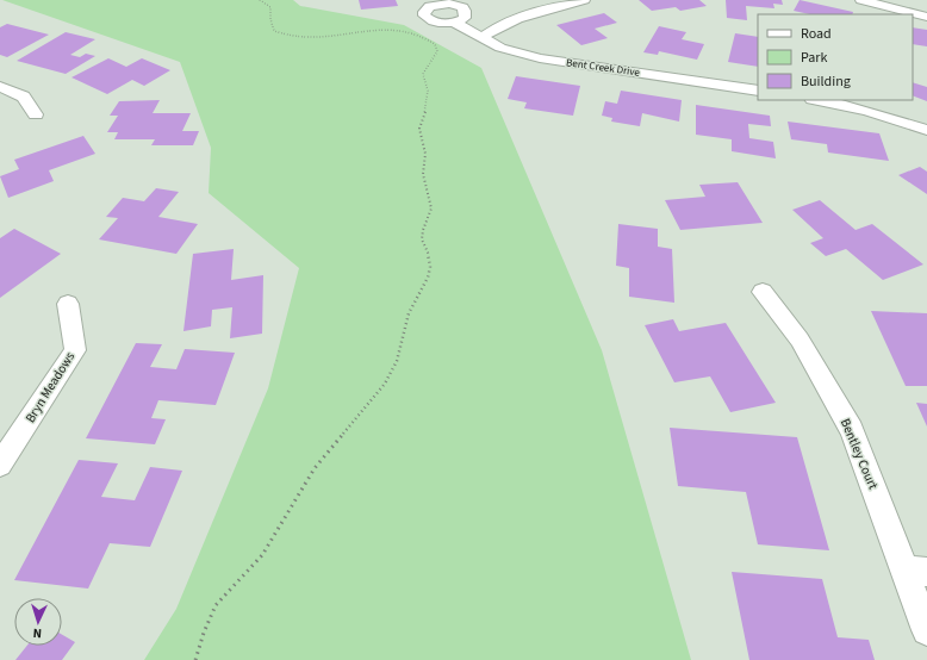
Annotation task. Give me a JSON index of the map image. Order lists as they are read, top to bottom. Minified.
{"streets":{"street":["Bent Creek Drive","Bryn Meadows","Bentley Court"]},"legend":["Road","Park","Building"],"north":"bottom"}
